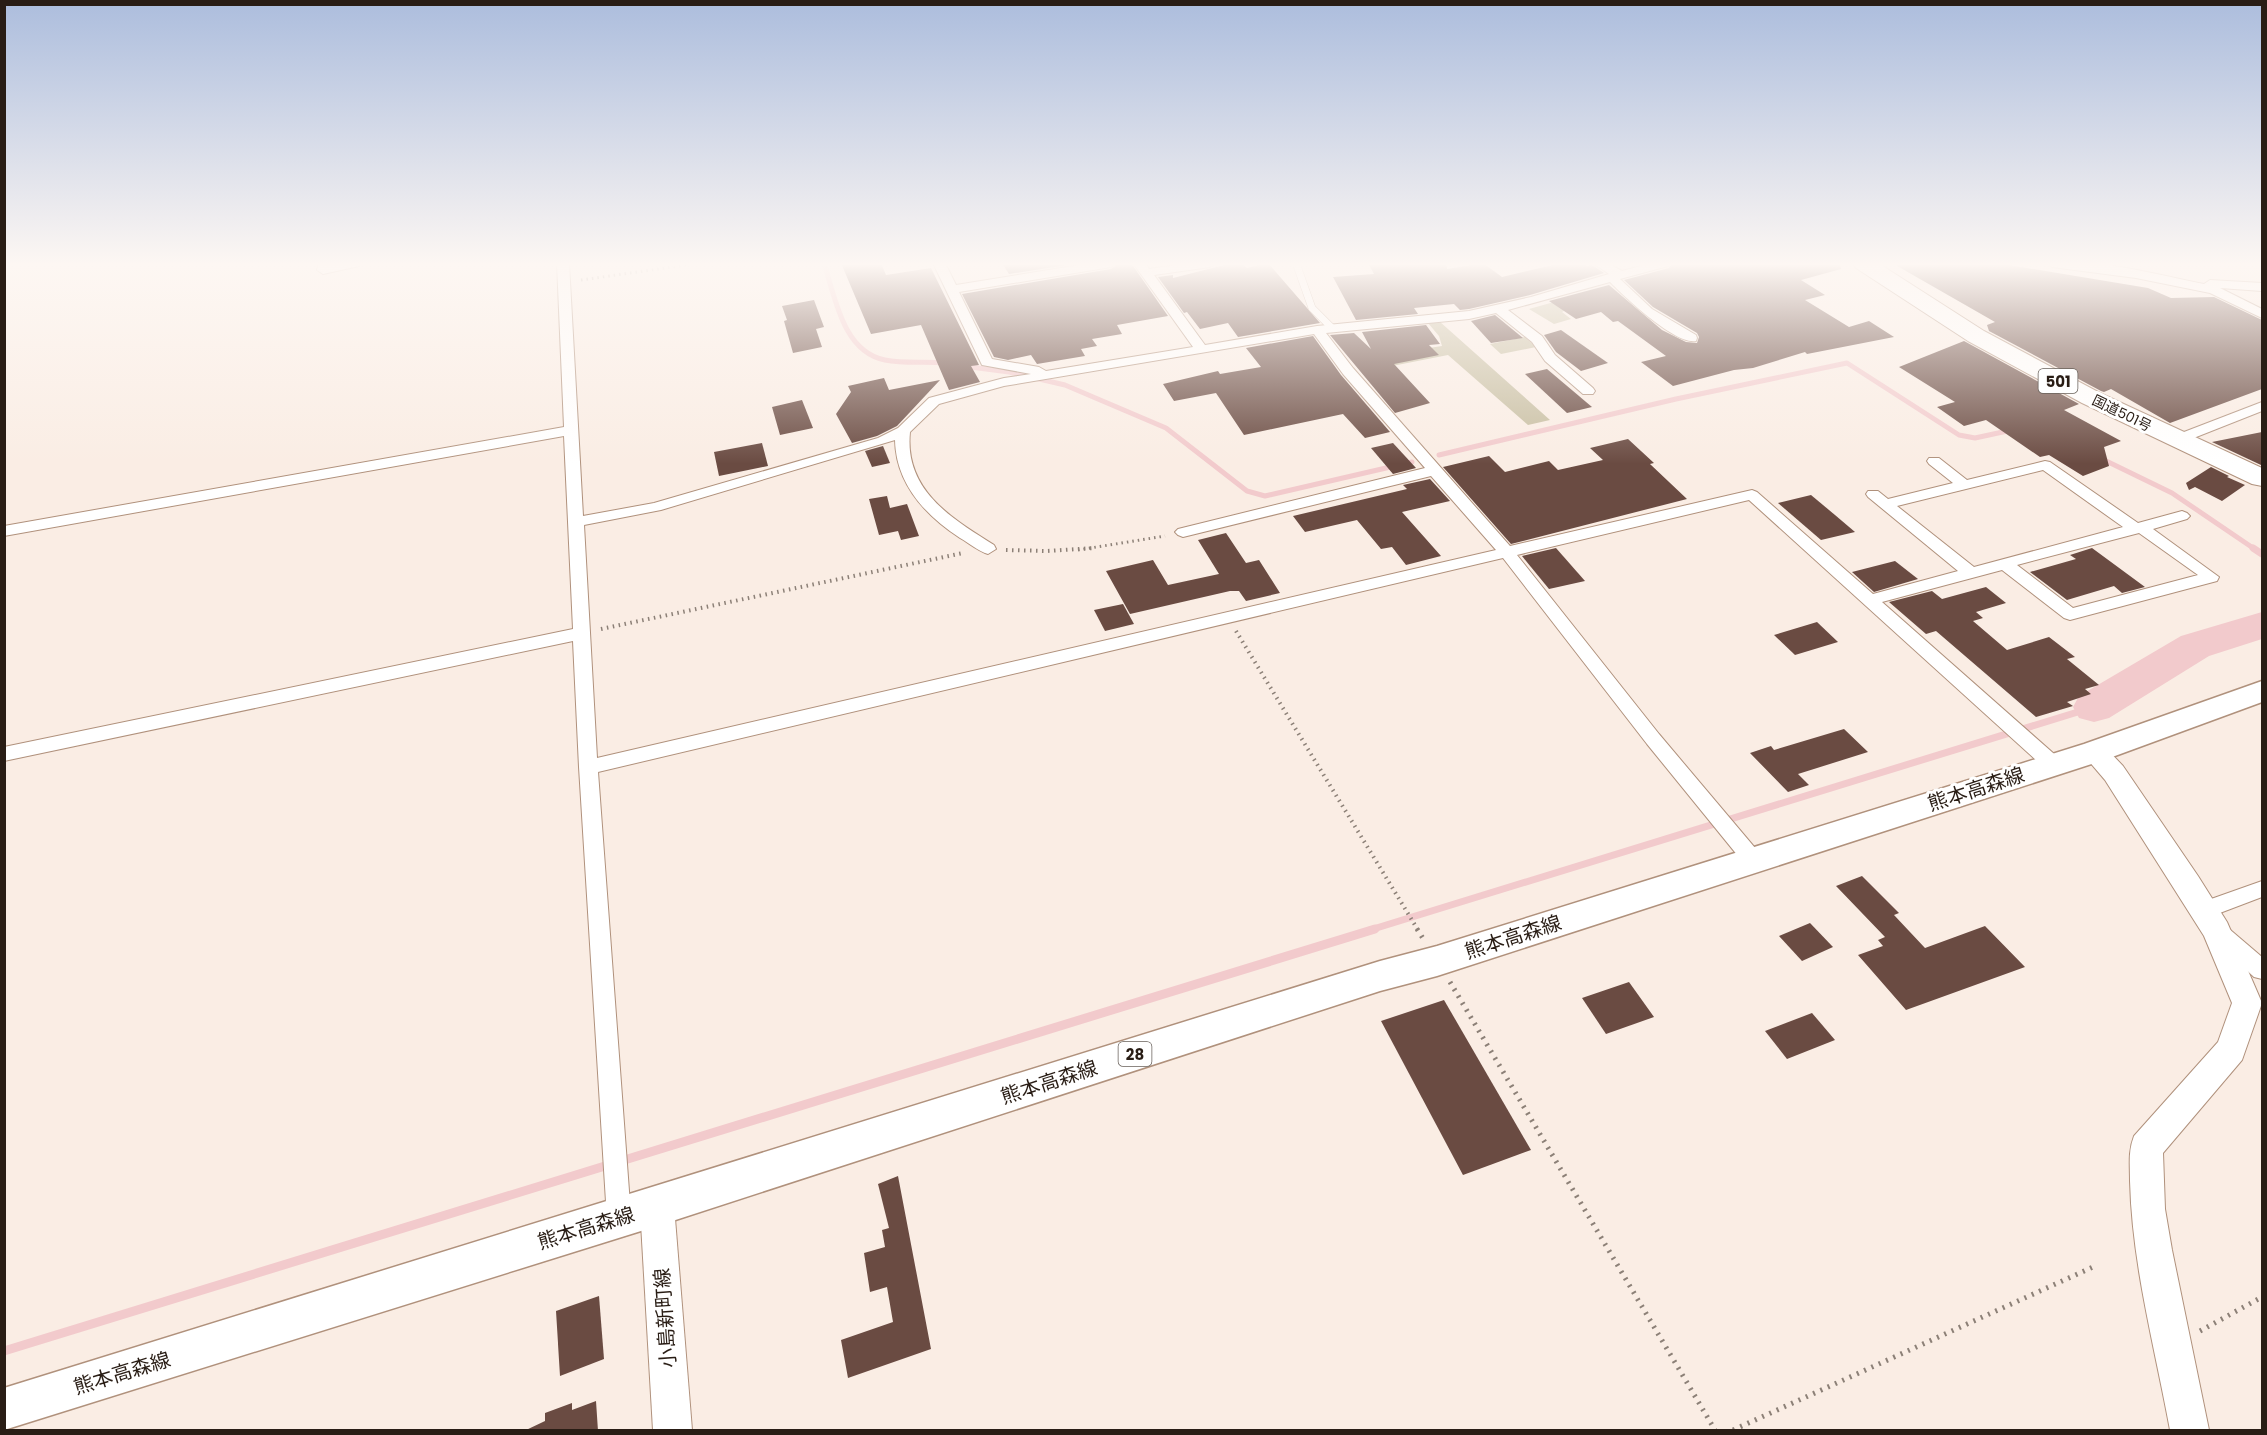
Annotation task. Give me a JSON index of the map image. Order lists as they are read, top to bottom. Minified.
{"streets":{"highway":["501","国道501号"],"main road":["熊本高森線","28"],"street":["小島新町線"]},"crossings":[["熊本高森線","小島新町線"]]}
